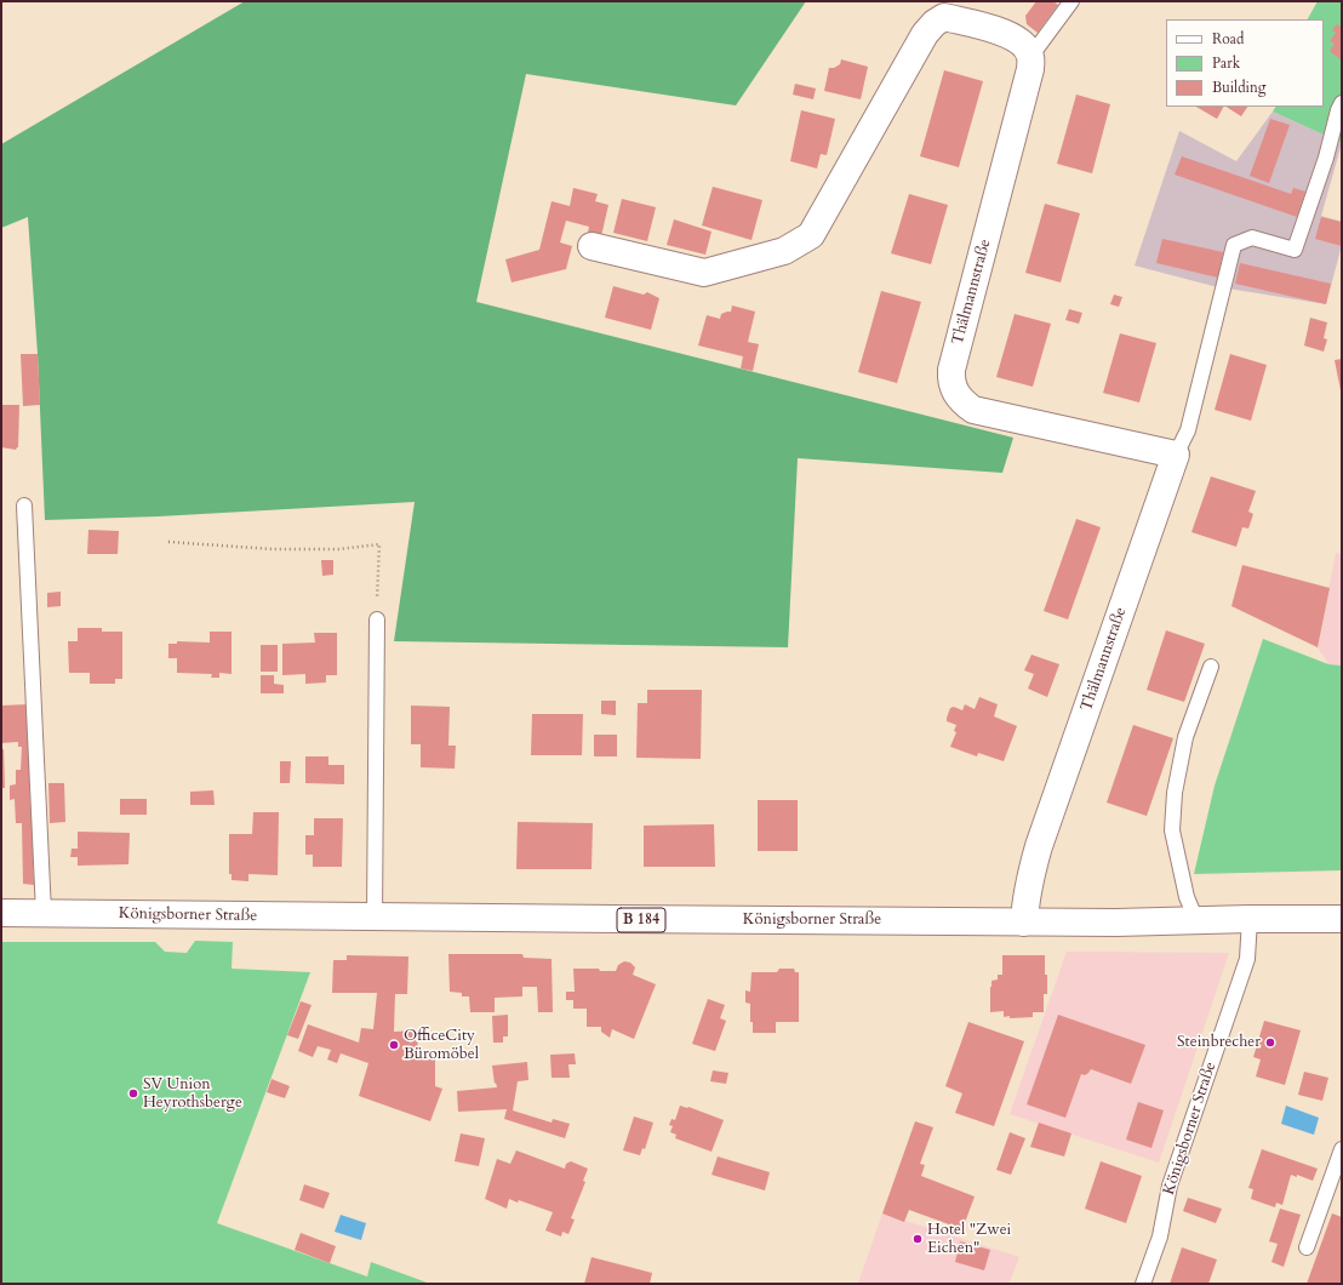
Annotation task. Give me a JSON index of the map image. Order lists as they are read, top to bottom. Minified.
{"streets":{"street":["Thälmannstraße","Königsborner Straße","B 184"]},"crossings":[["Thälmannstraße","Königsborner Straße"]],"places":["Steinbrecher","OfficeCity Büromöbel","SV Union Heyrothsberge","Hotel \"Zwei Eichen\""],"legend":["Road","Park","Building"]}
